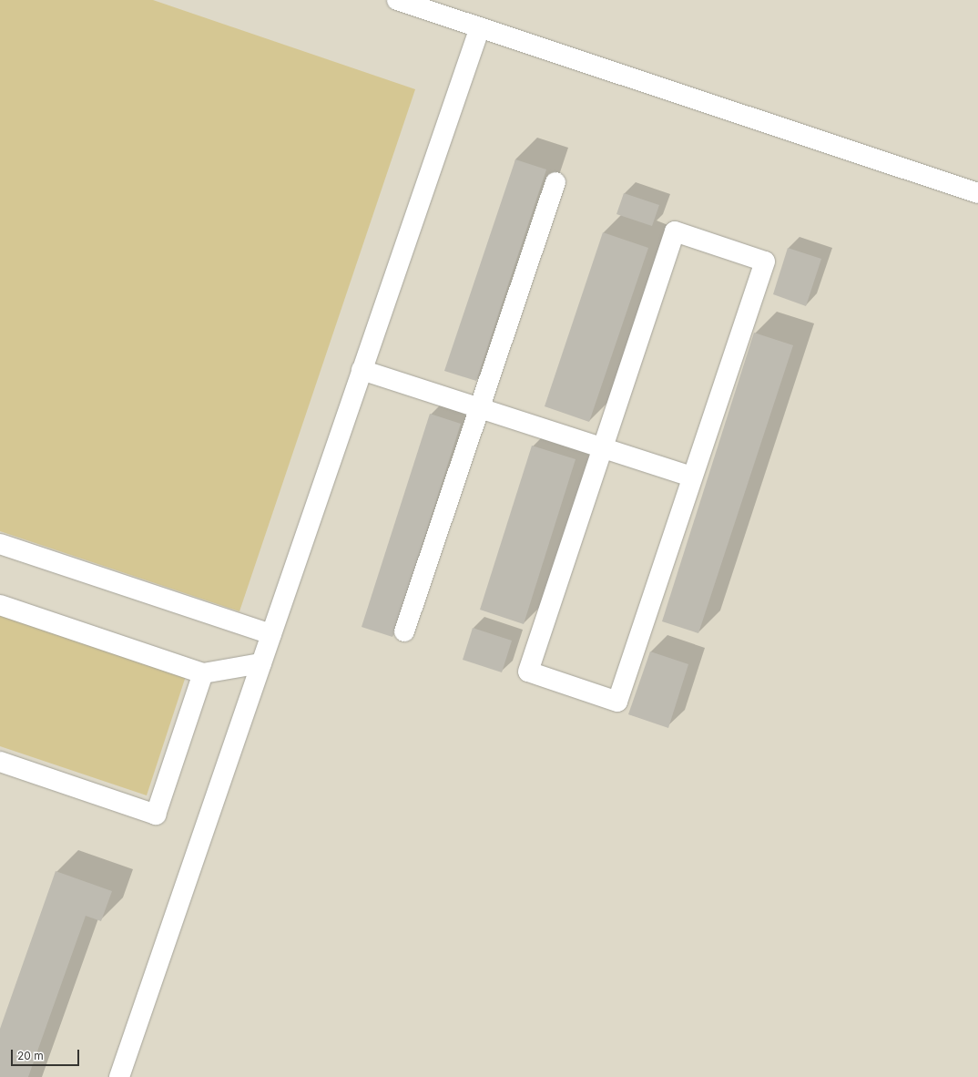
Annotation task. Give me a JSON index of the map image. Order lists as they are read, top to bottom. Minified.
{"scale_bar":"20 m"}
